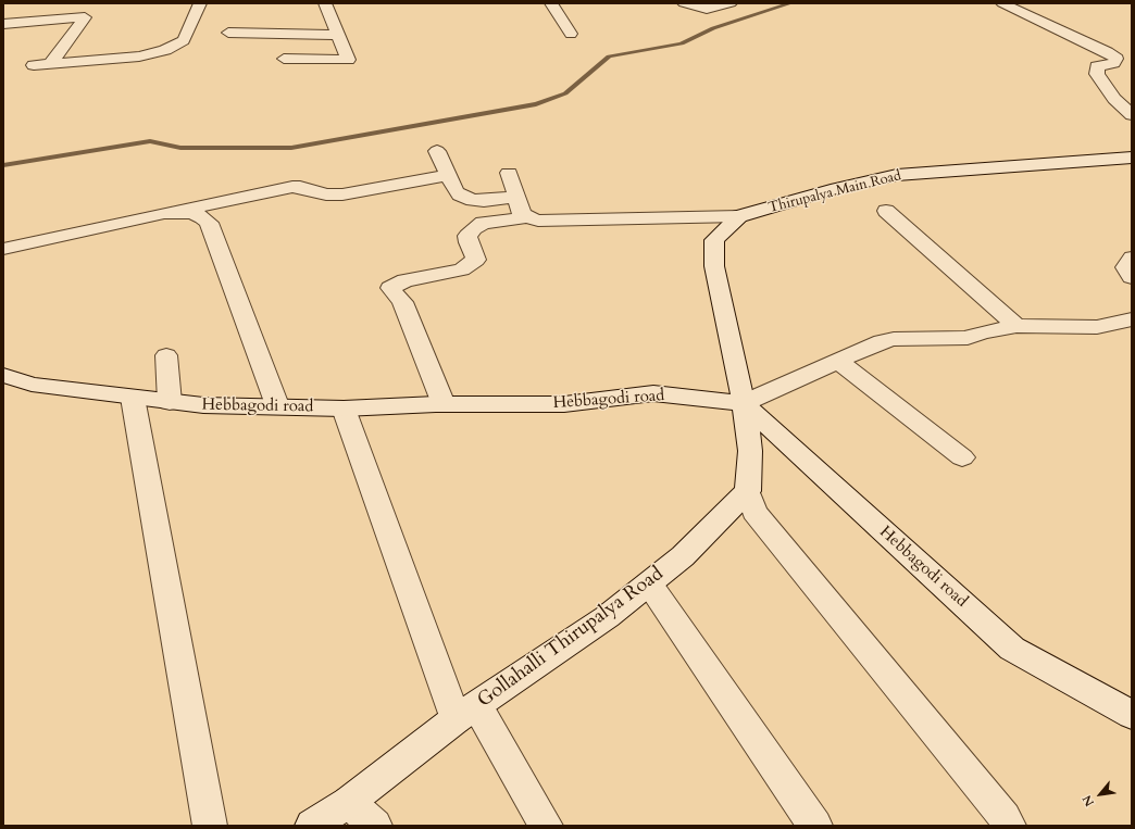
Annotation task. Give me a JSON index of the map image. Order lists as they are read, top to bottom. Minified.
{"streets":{"street":["Thirupalya Main Road","Hebbagodi road","Gollahalli Thirupalya Road"]},"crossings":[["Thirupalya Main Road","Hebbagodi road"]],"north":"bottom left"}
